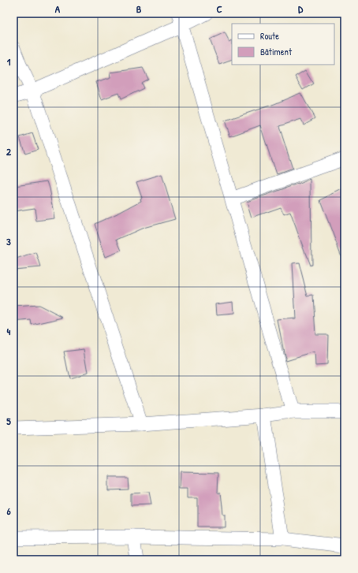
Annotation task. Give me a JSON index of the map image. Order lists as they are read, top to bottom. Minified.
{"legend":["Route","Bâtiment"],"grid":{"columns":["A","B","C","D"],"rows":["1","2","3","4","5","6"]}}
